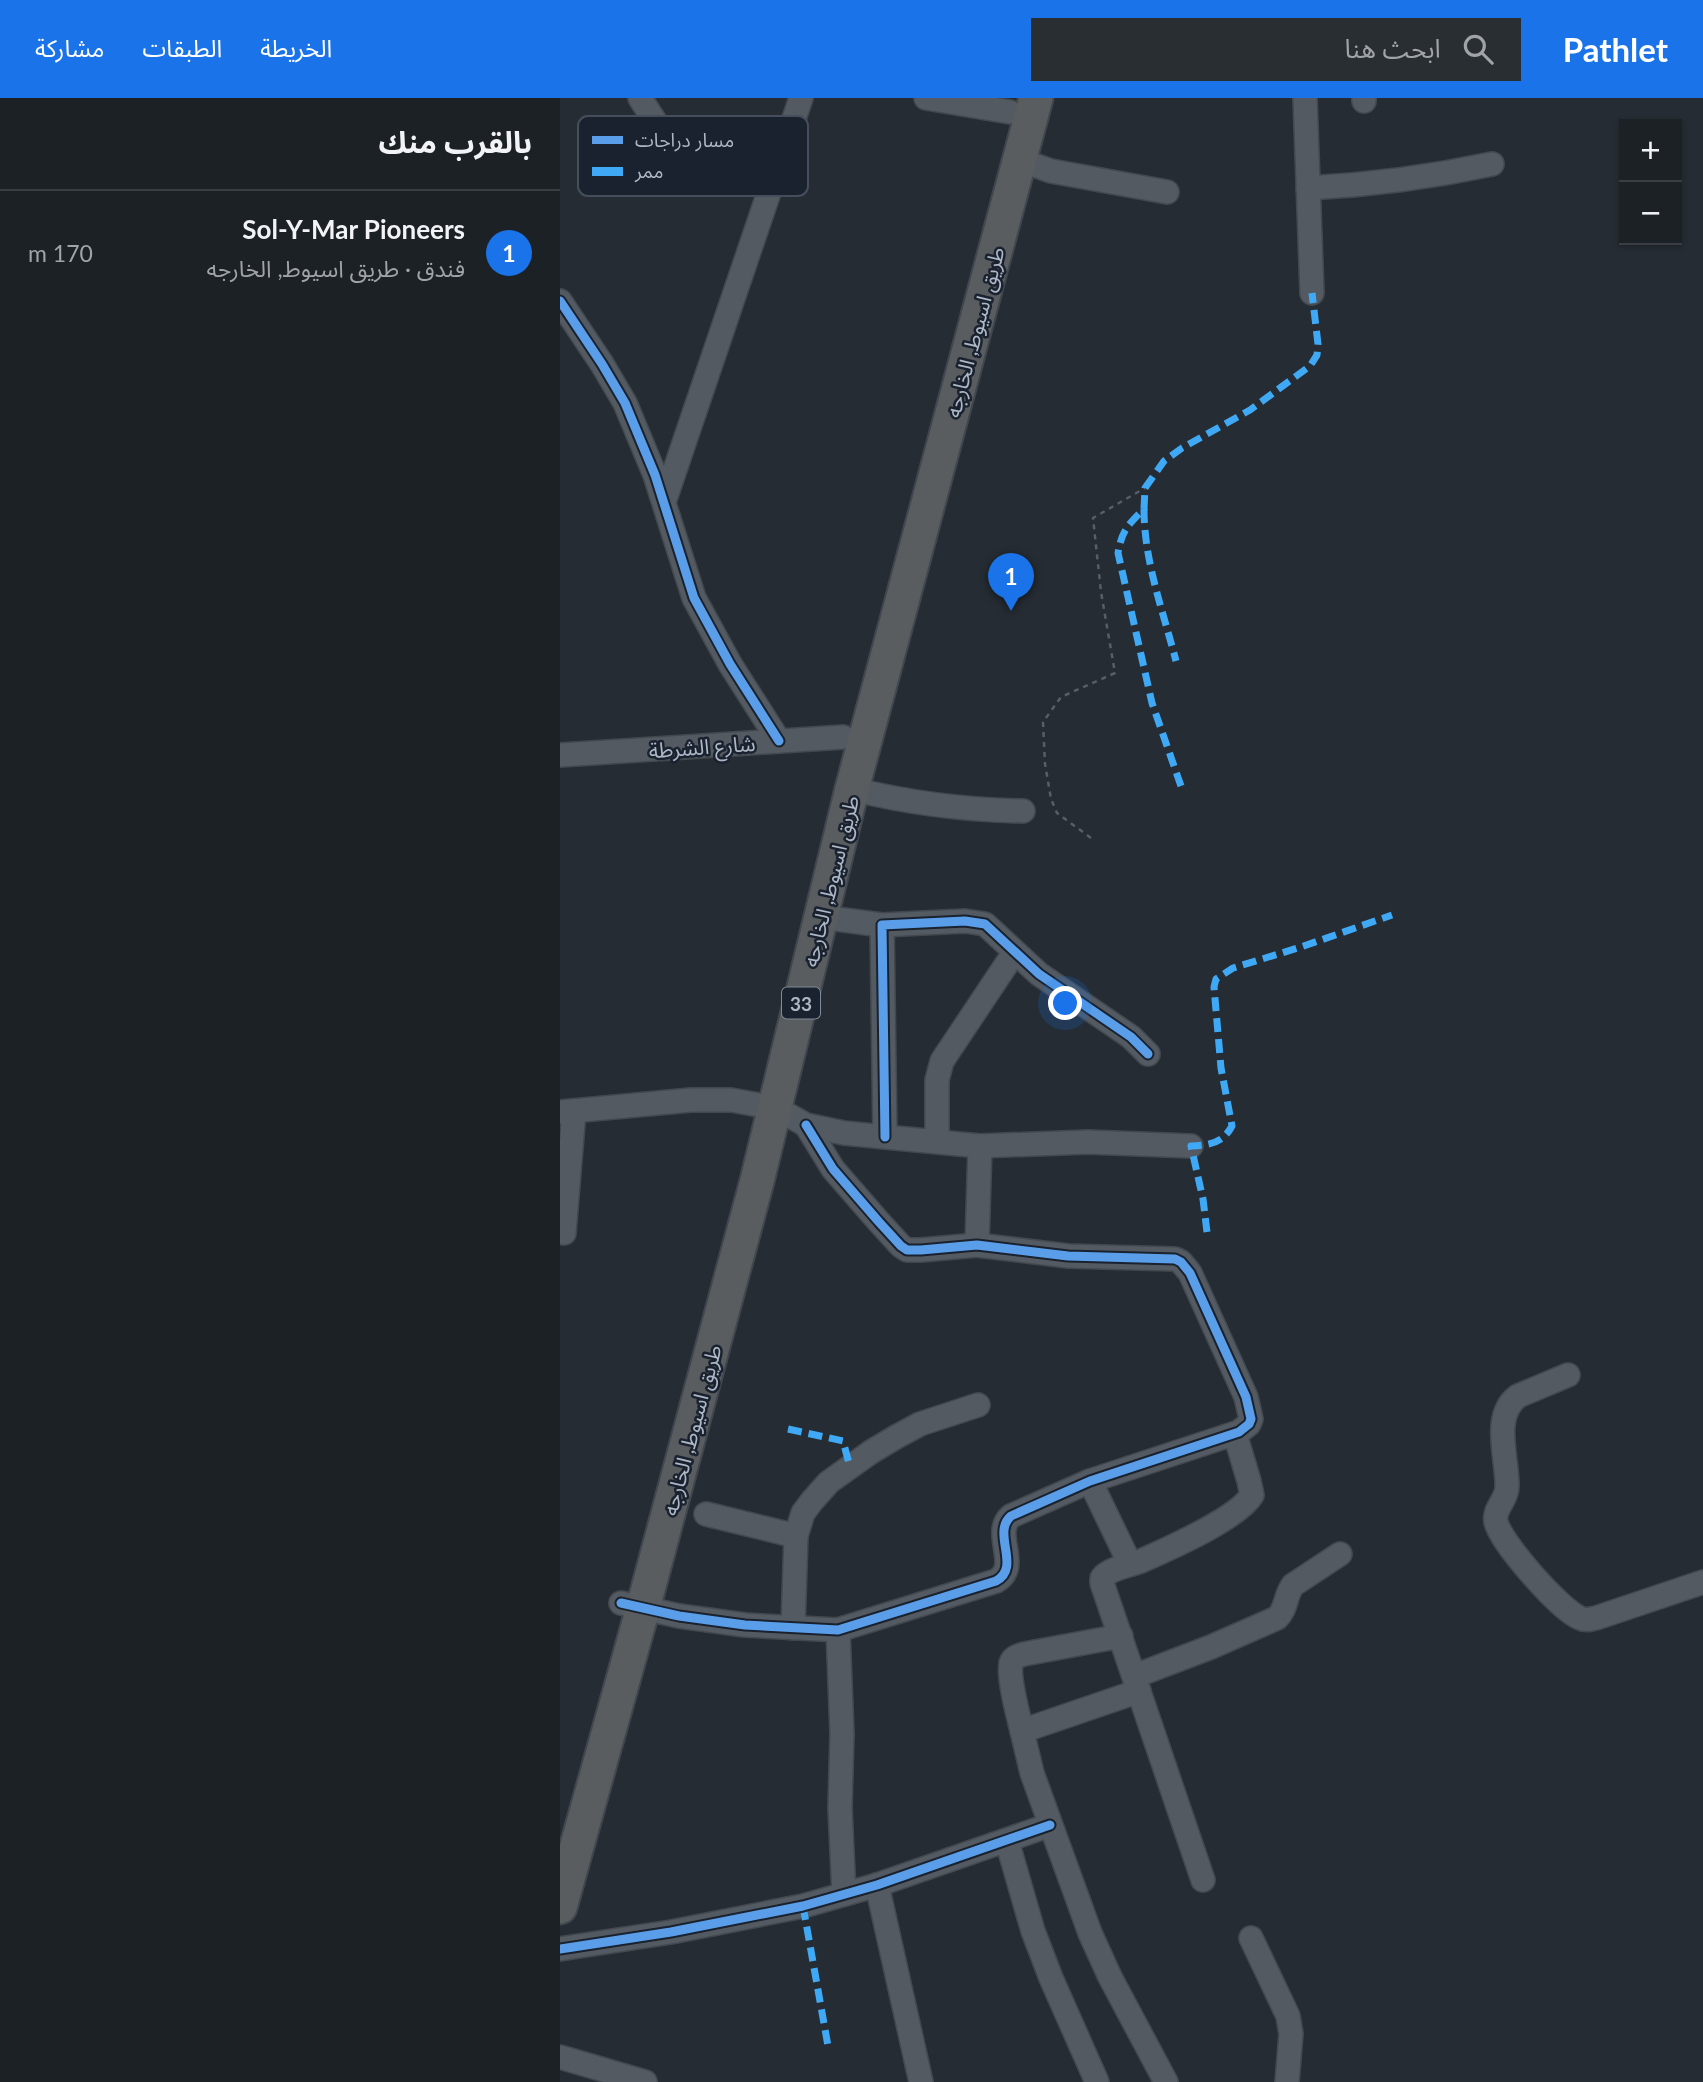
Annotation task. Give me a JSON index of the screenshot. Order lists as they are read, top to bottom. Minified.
{"streets":{"highway":["طريق اسيوط, الخارجه","33"],"street":["شارع الشرطة"]},"crossings":[["طريق اسيوط, الخارجه","شارع الشرطة"]],"legend":["مسار دراجات","ممر"],"page":{"header":"Pathlet","search":"ابحث هنا","nav":["الخريطة","الطبقات","مشاركة"],"heading":"بالقرب منك","map_buttons":["+","−"],"list":[{"mark":"1","name":"Sol-Y-Mar Pioneers","note":"فندق · طريق اسيوط, الخارجه","value":"170 m"}],"pins":"1"}}
